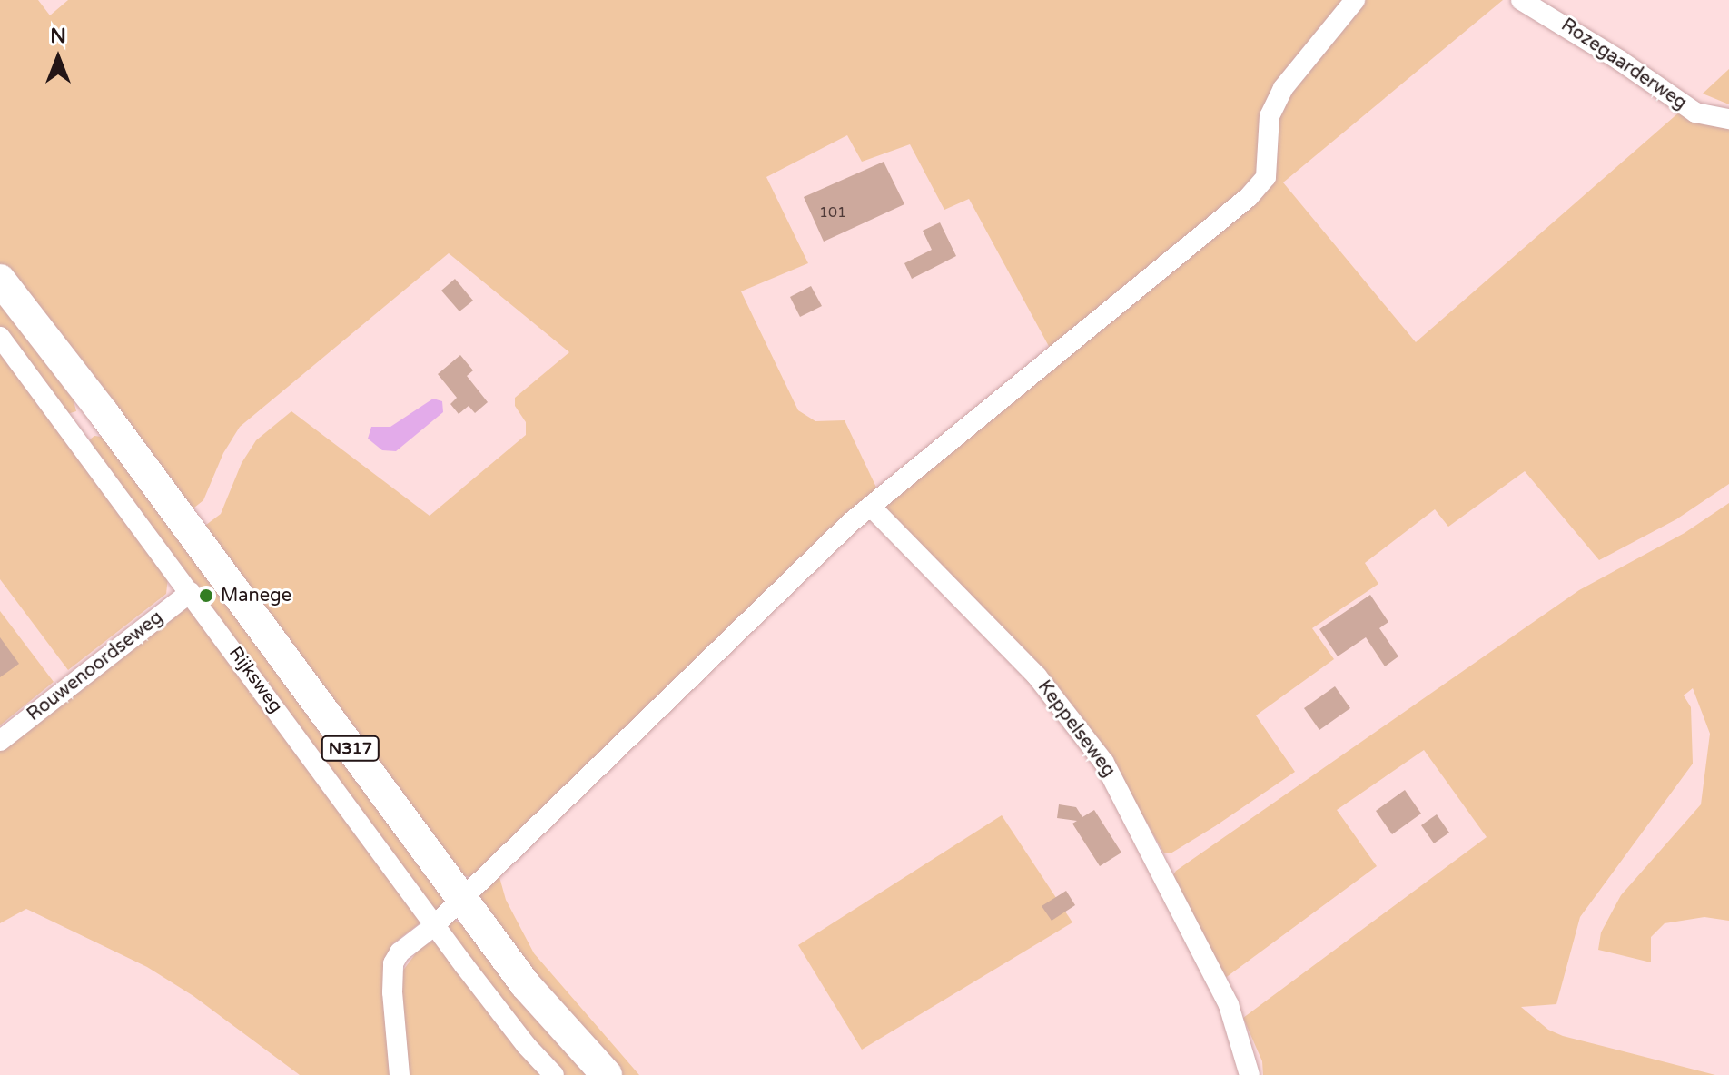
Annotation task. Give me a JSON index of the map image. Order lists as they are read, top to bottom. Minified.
{"streets":{"main road":["Rijksweg","N317"],"street":["Rozegaarderweg","Rouwenoordseweg","Keppelseweg"]},"crossings":[["Rouwenoordseweg","Rijksweg"]],"places":["Manege"],"house_numbers":["101"],"north":"top"}
